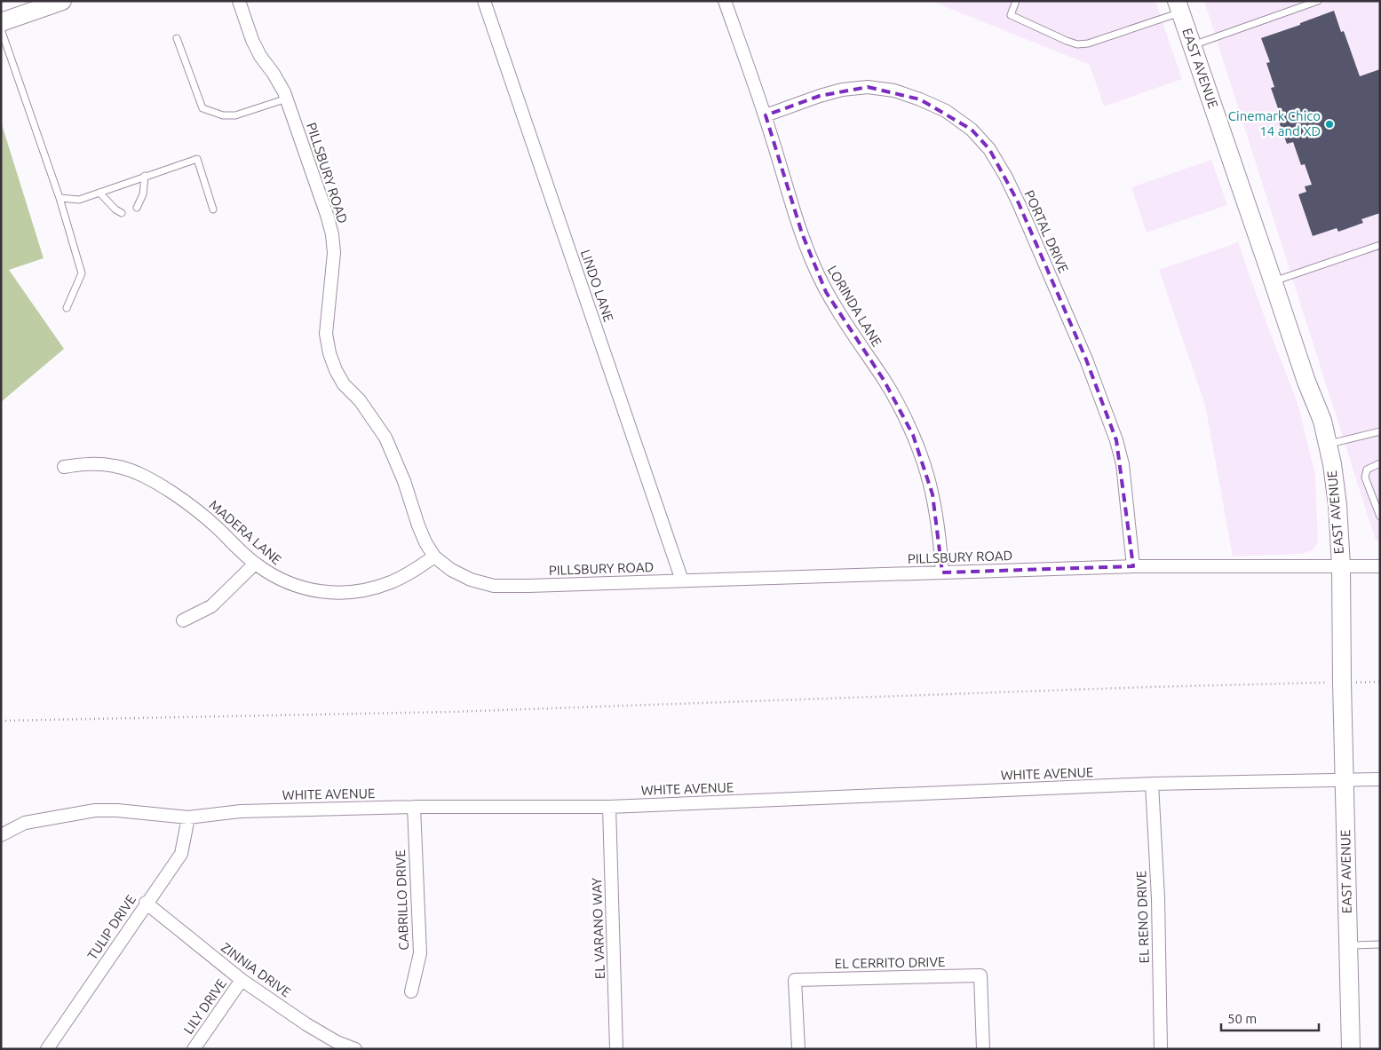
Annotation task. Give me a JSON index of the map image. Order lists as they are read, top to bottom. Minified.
{"streets":{"main road":["EAST AVENUE"],"street":["PILLSBURY ROAD","PORTAL DRIVE","LINDO LANE","LORINDA LANE","MADERA LANE","WHITE AVENUE","CABRILLO DRIVE","EL RENO DRIVE","TULIP DRIVE","EL VARANO WAY","EL CERRITO DRIVE","ZINNIA DRIVE","LILY DRIVE"]},"crossings":[["EAST AVENUE","PILLSBURY ROAD"],["EAST AVENUE","WHITE AVENUE"],["PILLSBURY ROAD","PORTAL DRIVE"],["PILLSBURY ROAD","LINDO LANE"],["PILLSBURY ROAD","LORINDA LANE"],["PILLSBURY ROAD","MADERA LANE"],["PORTAL DRIVE","LORINDA LANE"],["WHITE AVENUE","CABRILLO DRIVE"],["WHITE AVENUE","EL RENO DRIVE"],["WHITE AVENUE","TULIP DRIVE"],["WHITE AVENUE","EL VARANO WAY"],["TULIP DRIVE","ZINNIA DRIVE"],["ZINNIA DRIVE","LILY DRIVE"]],"places":["Cinemark Chico 14 and XD"],"scale_bar":"50 m"}
